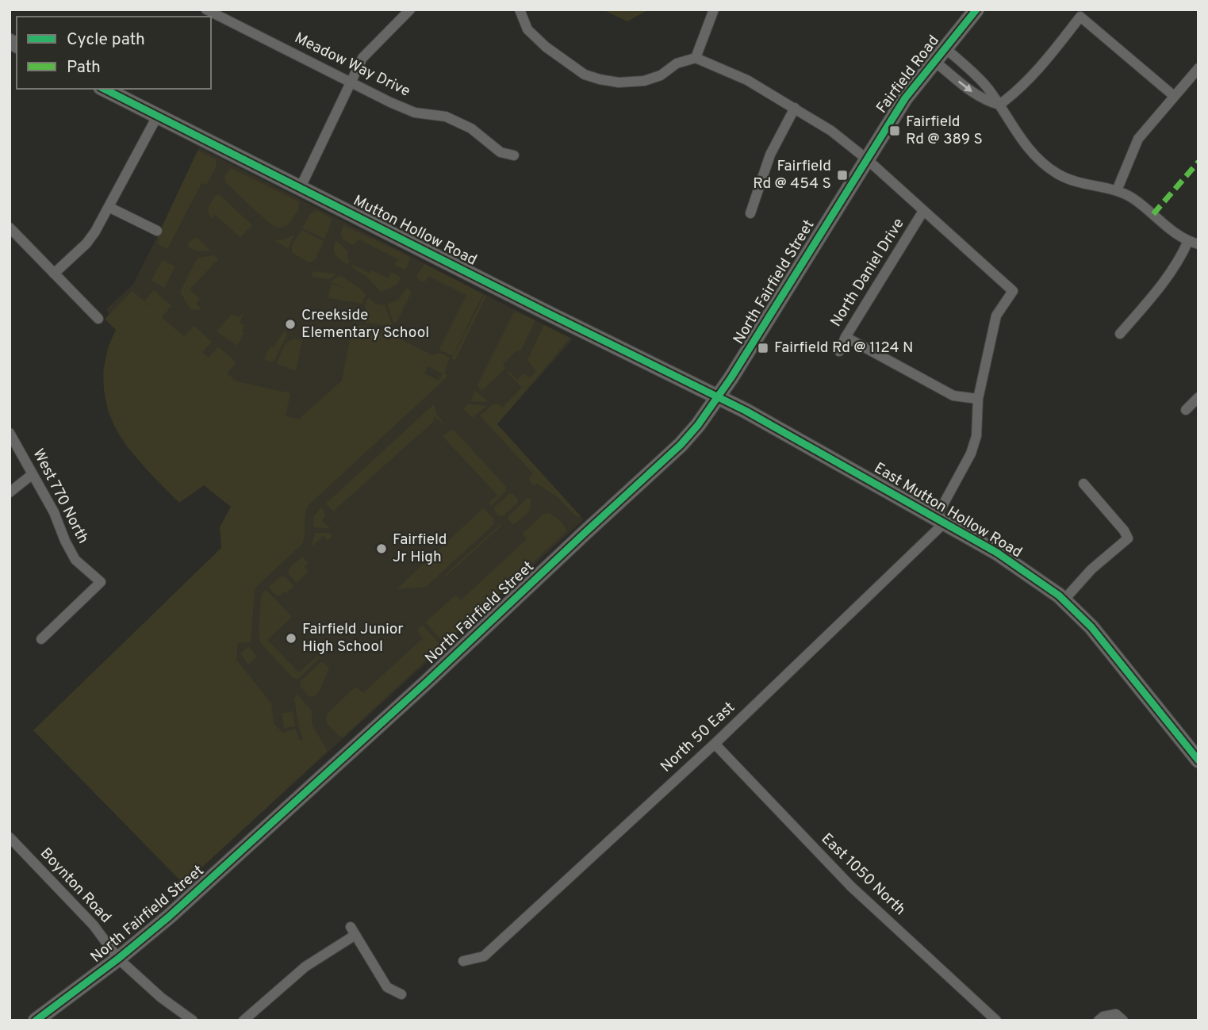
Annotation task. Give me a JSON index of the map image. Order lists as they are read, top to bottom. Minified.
{"streets":{"street":["Meadow Way Drive","Fairfield Road","Mutton Hollow Road","North Daniel Drive","North Fairfield Street","West 770 North","East Mutton Hollow Road","North 50 East","East 1050 North","Boynton Road"]},"crossings":[["Fairfield Road","North Fairfield Street"],["Mutton Hollow Road","North Fairfield Street"],["Mutton Hollow Road","East Mutton Hollow Road"],["North Daniel Drive","North 50 East"],["North Fairfield Street","East Mutton Hollow Road"],["North Fairfield Street","Boynton Road"],["East Mutton Hollow Road","North 50 East"],["North 50 East","East 1050 North"]],"places":{"transit":["Fairfield Rd @ 389 S","Fairfield Rd @ 454 S","Fairfield Rd @ 1124 N"],"other":["Creekside Elementary School","Fairfield Jr High","Fairfield Junior High School"]},"legend":["Cycle path","Path"]}
